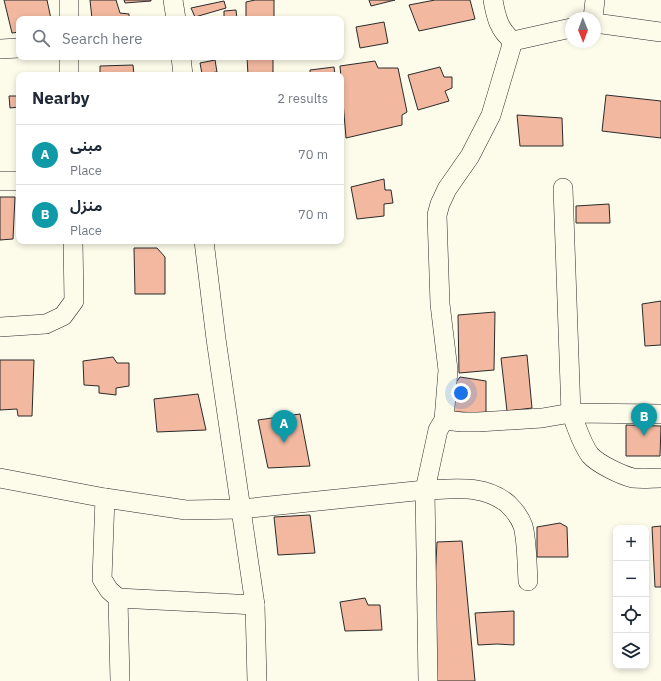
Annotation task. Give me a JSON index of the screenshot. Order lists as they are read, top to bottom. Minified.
{"north":"bottom","page":{"search":"Search here","heading":["Nearby","2 results"],"list":[{"mark":"A","name":"مبنى","note":"Place","value":"70 m"},{"mark":"B","name":"منزل","note":"Place","value":"70 m"}],"pins":["B","A"],"map_buttons":["+","−"]}}
